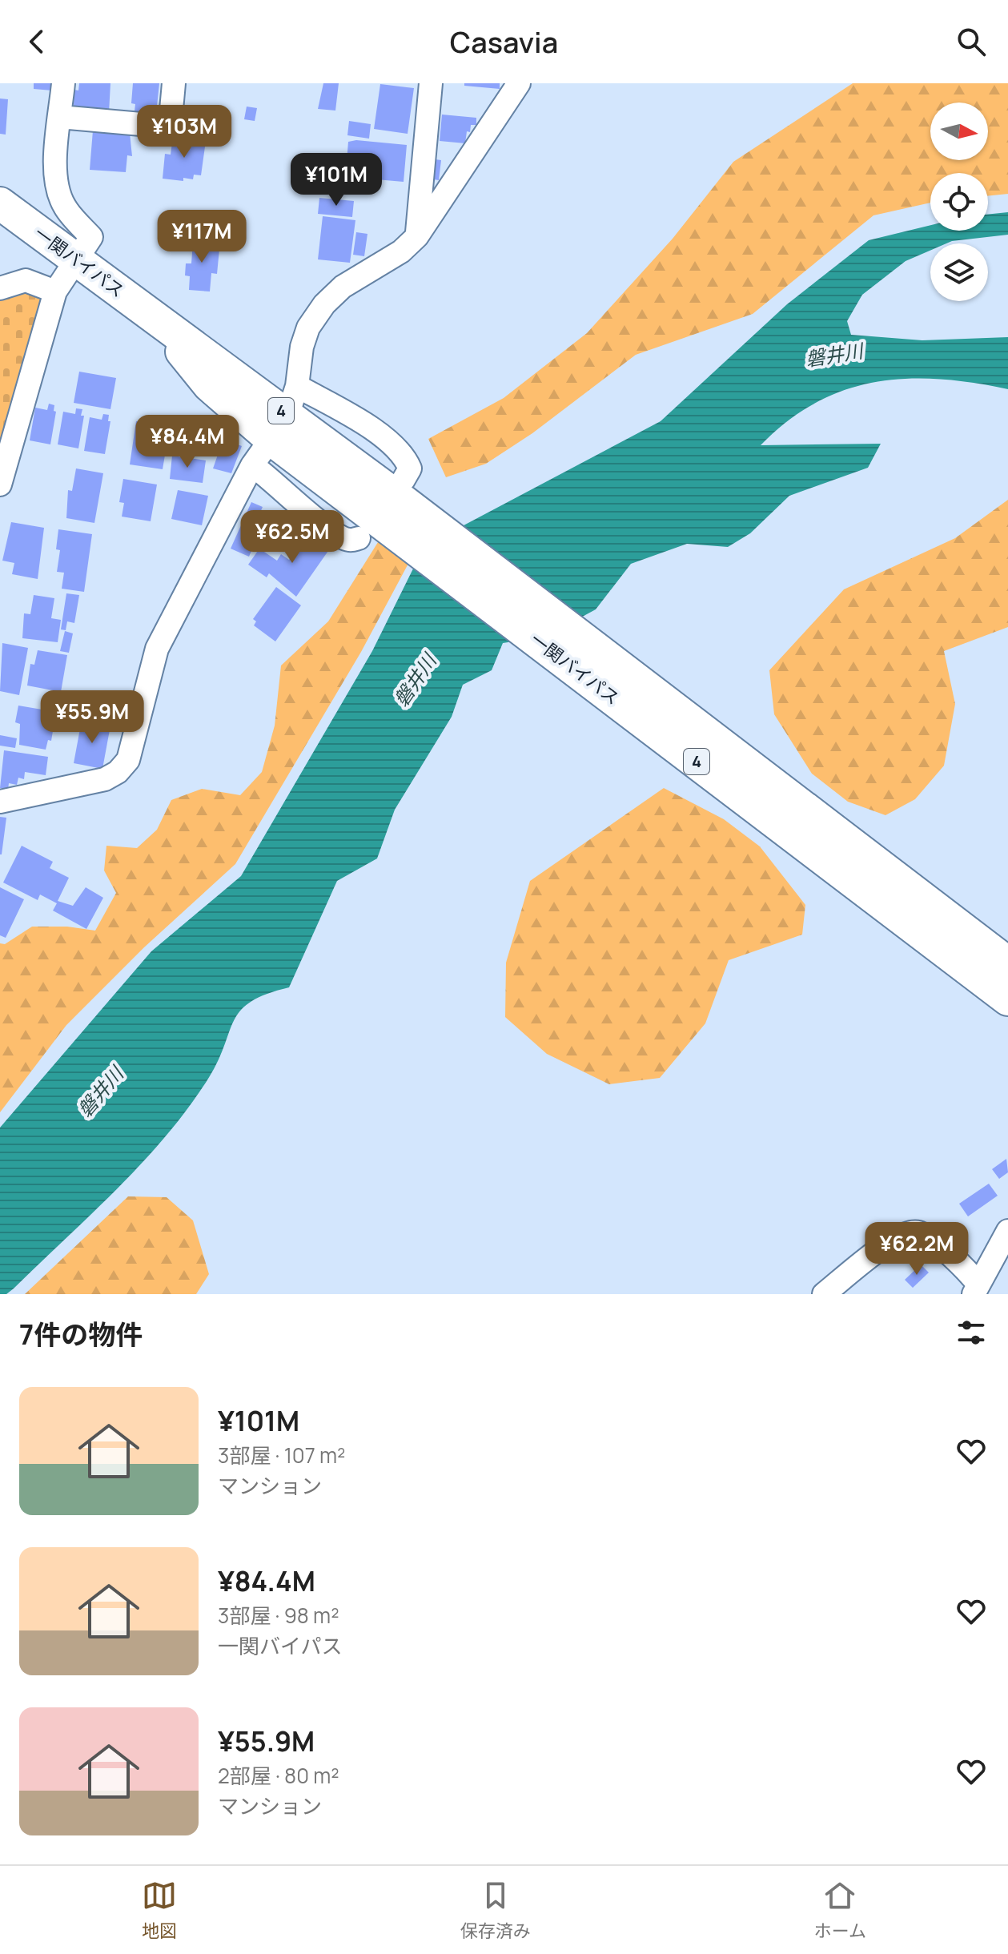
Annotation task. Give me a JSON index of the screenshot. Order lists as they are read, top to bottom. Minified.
{"streets":{"highway":["一関バイパス","4"]},"water":["磐井川"],"north":"right","page":{"header":"Casavia","price":["¥103M","¥101M","¥117M","¥84.4M","¥62.5M","¥55.9M","¥62.2M"],"heading":"7件の物件","list":[{"name":"¥101M","note":"3部屋 · 107 m² · マンション"},{"name":"¥84.4M","note":"3部屋 · 98 m² · 一関バイパス"},{"name":"¥55.9M","note":"2部屋 · 80 m² · マンション"}],"tabs":["地図","保存済み","ホーム"]}}
